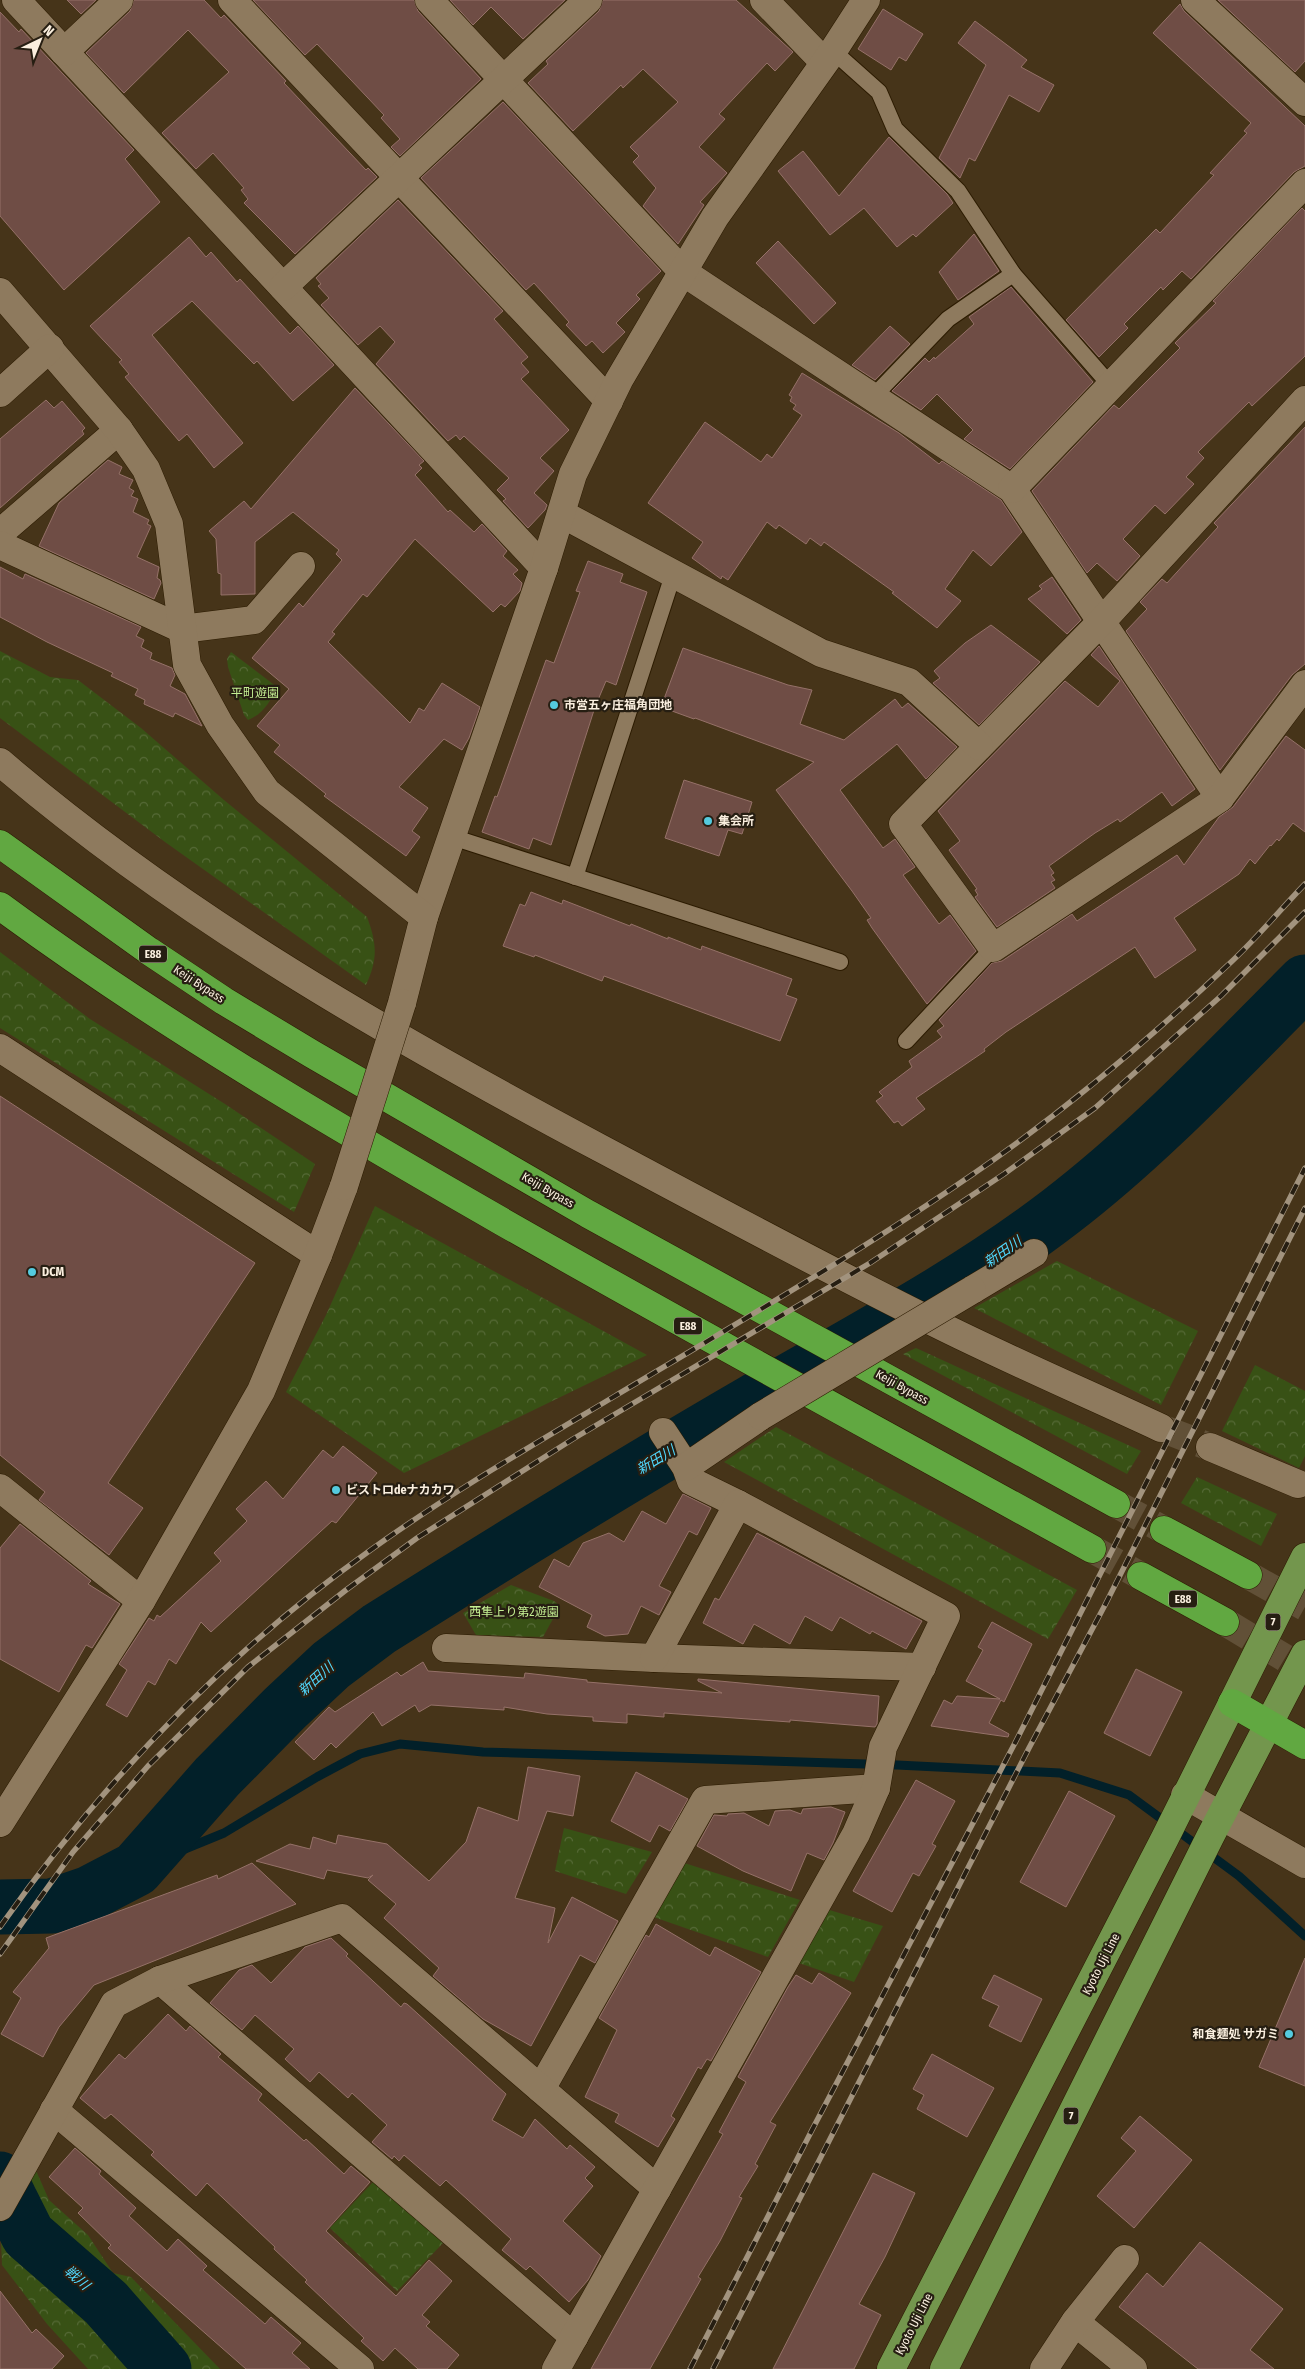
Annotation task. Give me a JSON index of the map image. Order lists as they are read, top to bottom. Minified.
{"streets":{"highway":["E88","Keiji Bypass"],"main road":["7","Kyoto Uji Line"]},"water":["新田川","戦川"],"parks":["平町遊園","西隼上り第2遊園"],"places":["市営五ヶ庄福角団地","集会所","DCM","ビストロdeナカカワ","和食麺処 サガミ"],"north":"top right"}
